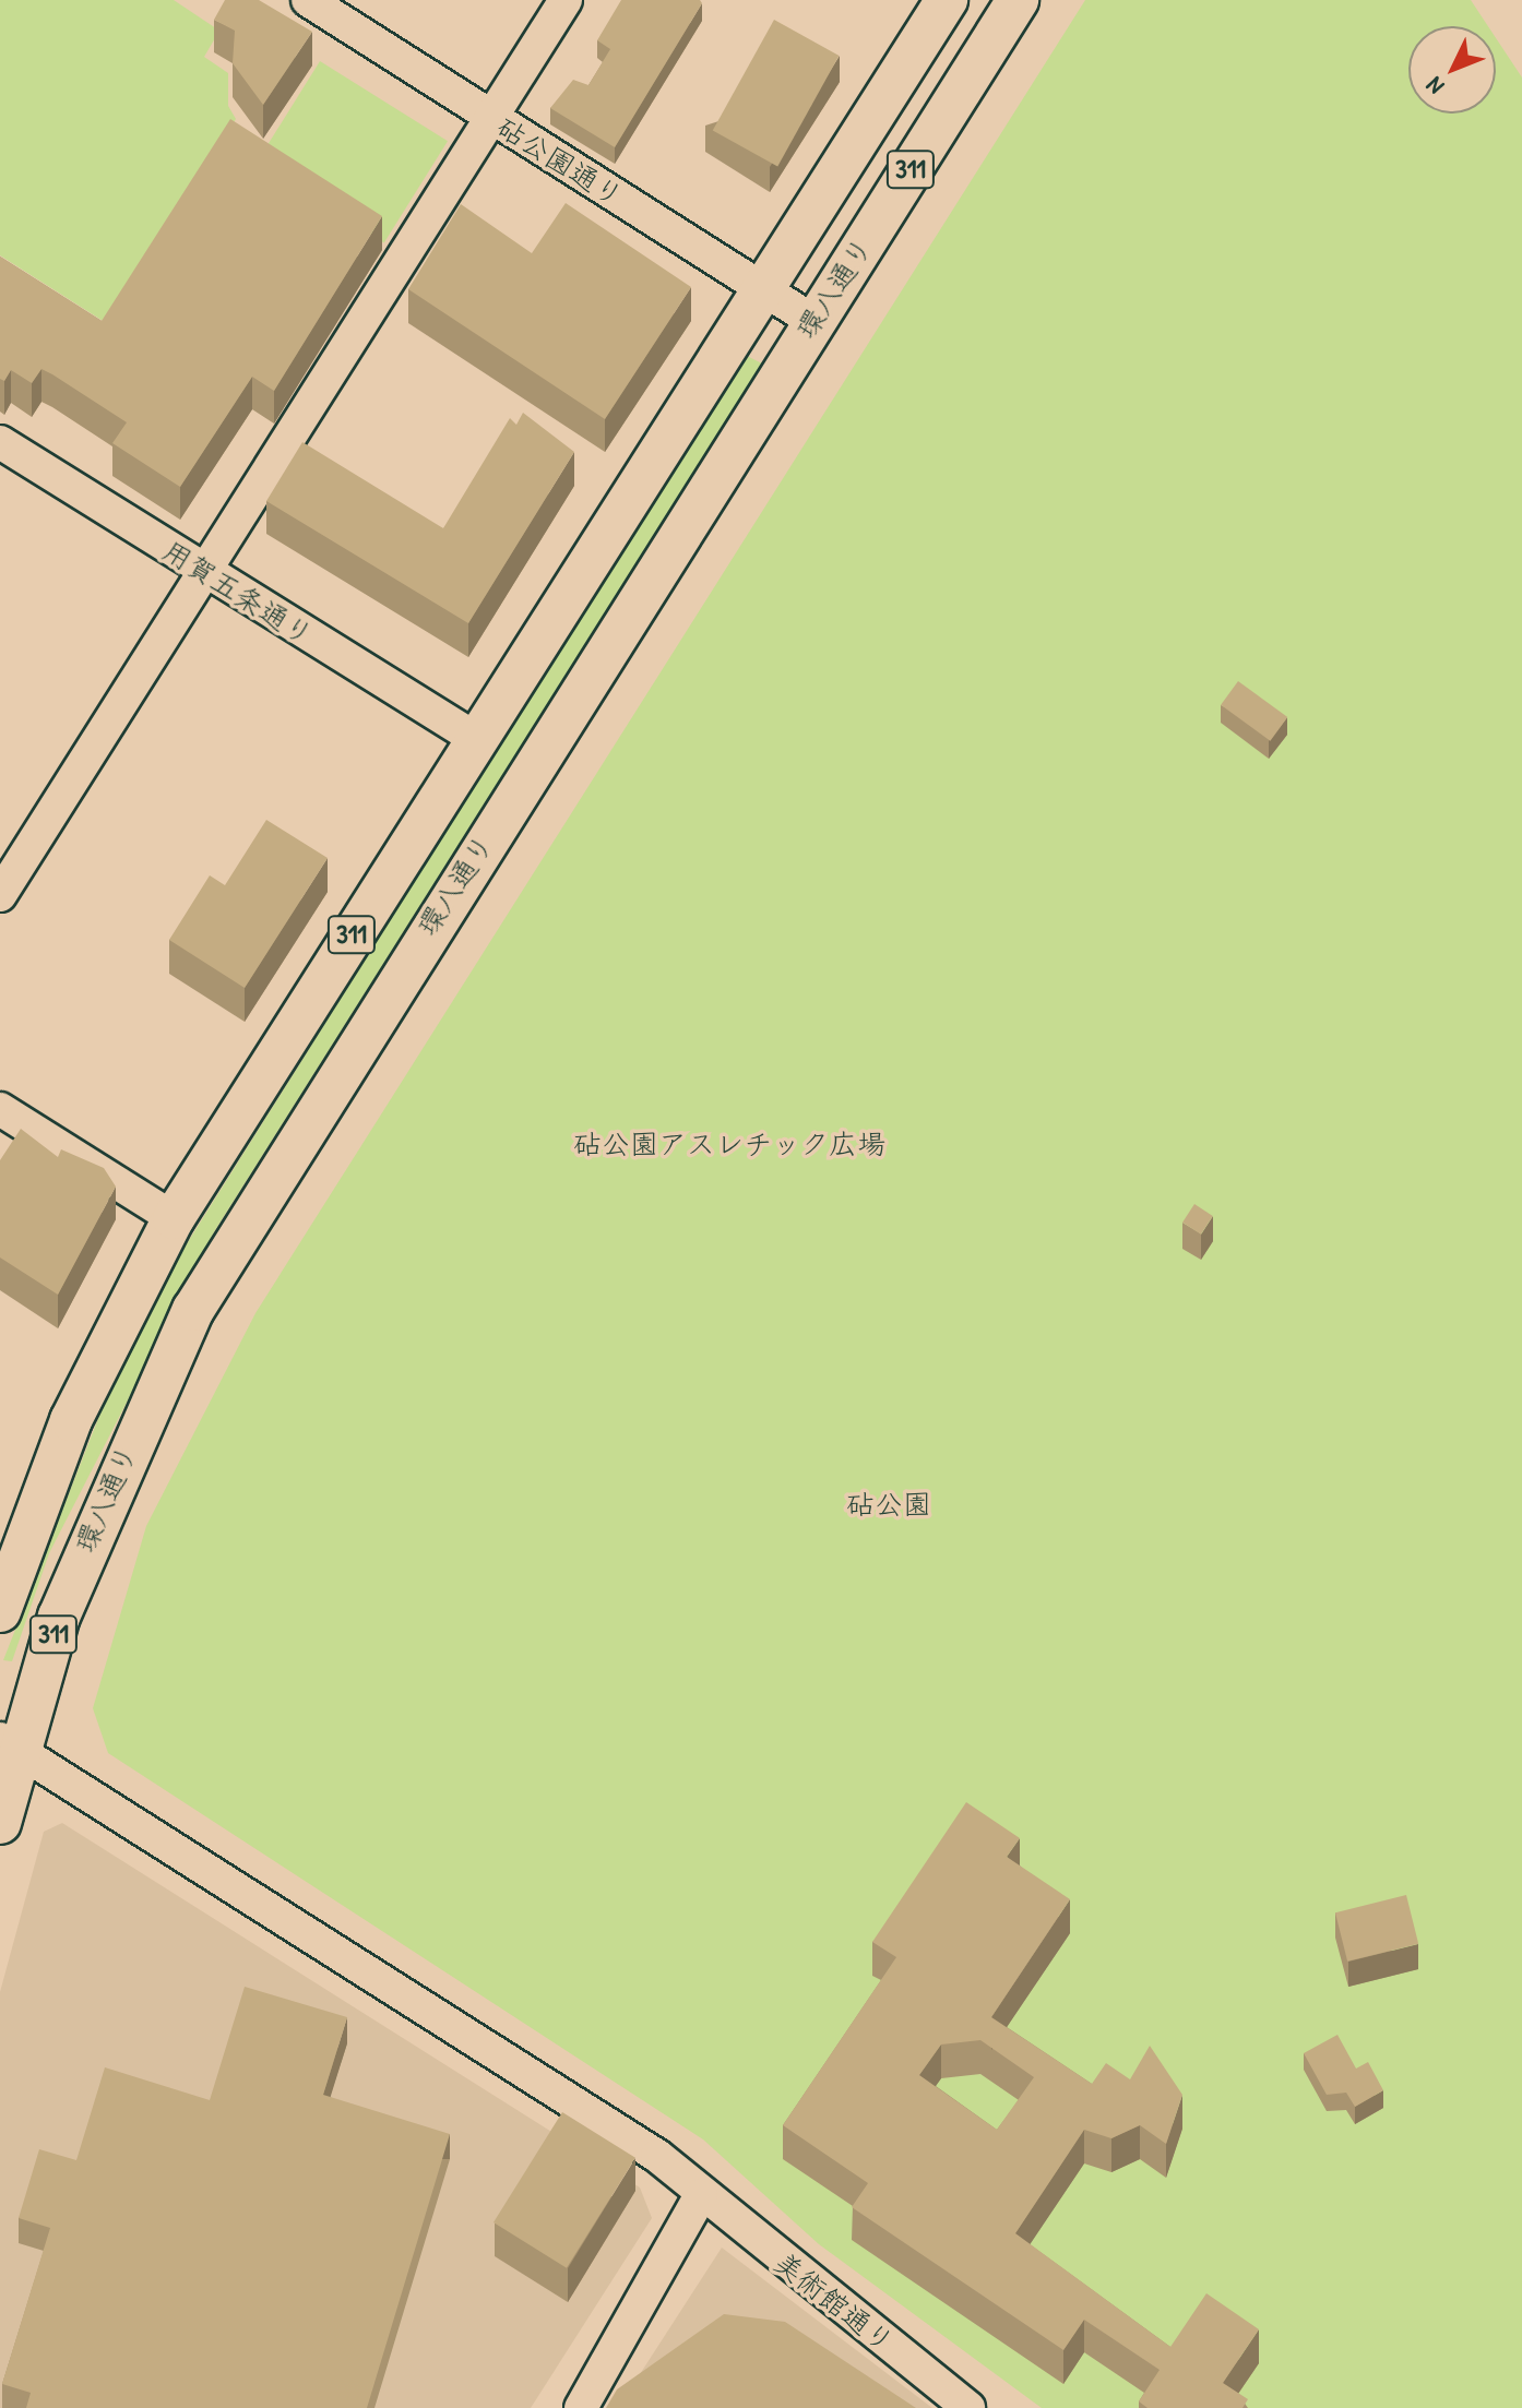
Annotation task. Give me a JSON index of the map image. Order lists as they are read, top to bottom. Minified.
{"streets":{"main road":["311","環八通り"],"street":["砧公園通り","用賀五条通り","美術館通り"]},"crossings":[["砧公園通り","環八通り"],["環八通り","用賀五条通り"],["環八通り","美術館通り"]],"parks":["砧公園アスレチック広場","砧公園"],"north":"bottom left"}
